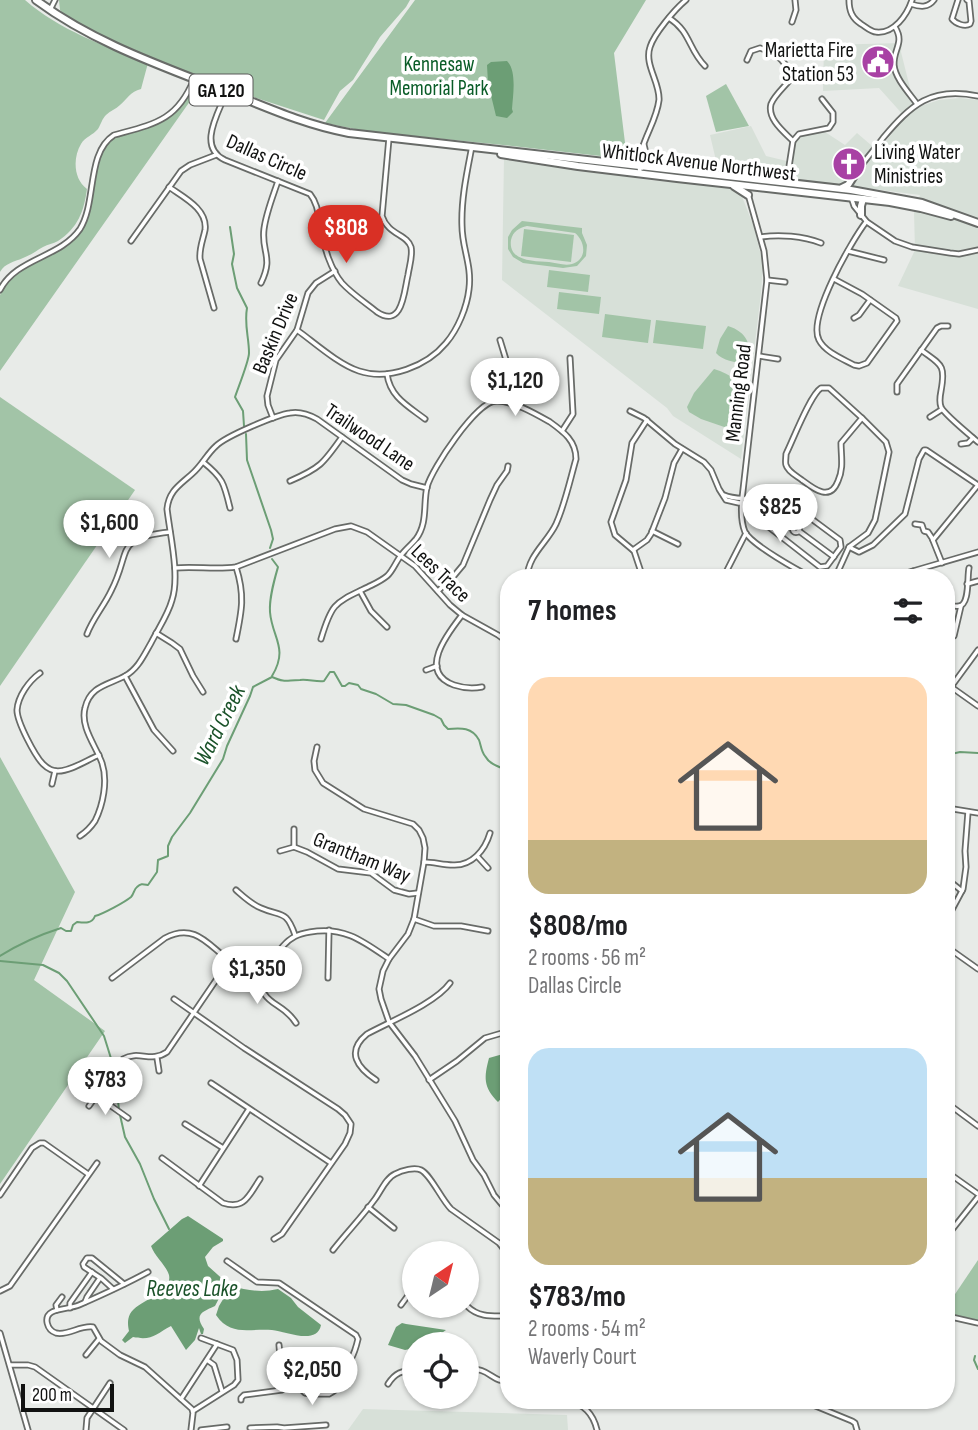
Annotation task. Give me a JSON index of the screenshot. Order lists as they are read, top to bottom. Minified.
{"streets":{"highway":["GA 120","Whitlock Avenue Northwest"],"street":["Dallas Circle","Baskin Drive","Manning Road","Trailwood Lane","Lees Trace","Grantham Way"]},"crossings":[["GA 120","Whitlock Avenue Northwest"],["Dallas Circle","Whitlock Avenue Northwest"],["Dallas Circle","Baskin Drive"],["Whitlock Avenue Northwest","Manning Road"],["Baskin Drive","Trailwood Lane"]],"water":["Ward Creek","Reeves Lake"],"parks":["Kennesaw Memorial Park"],"places":{"public building":["Marietta Fire Station 53"],"church":["Living Water Ministries"]},"scale_bar":"200 m","north":"top right","page":{"price":["$808","$1,120","$825","$1,600","$1,350","$783","$2,050"],"heading":"7 homes","list":[{"name":"$808/mo","note":"2 rooms · 56 m² · Dallas Circle"},{"name":"$783/mo","note":"2 rooms · 54 m² · Waverly Court"}],"scale":"200 m"}}
